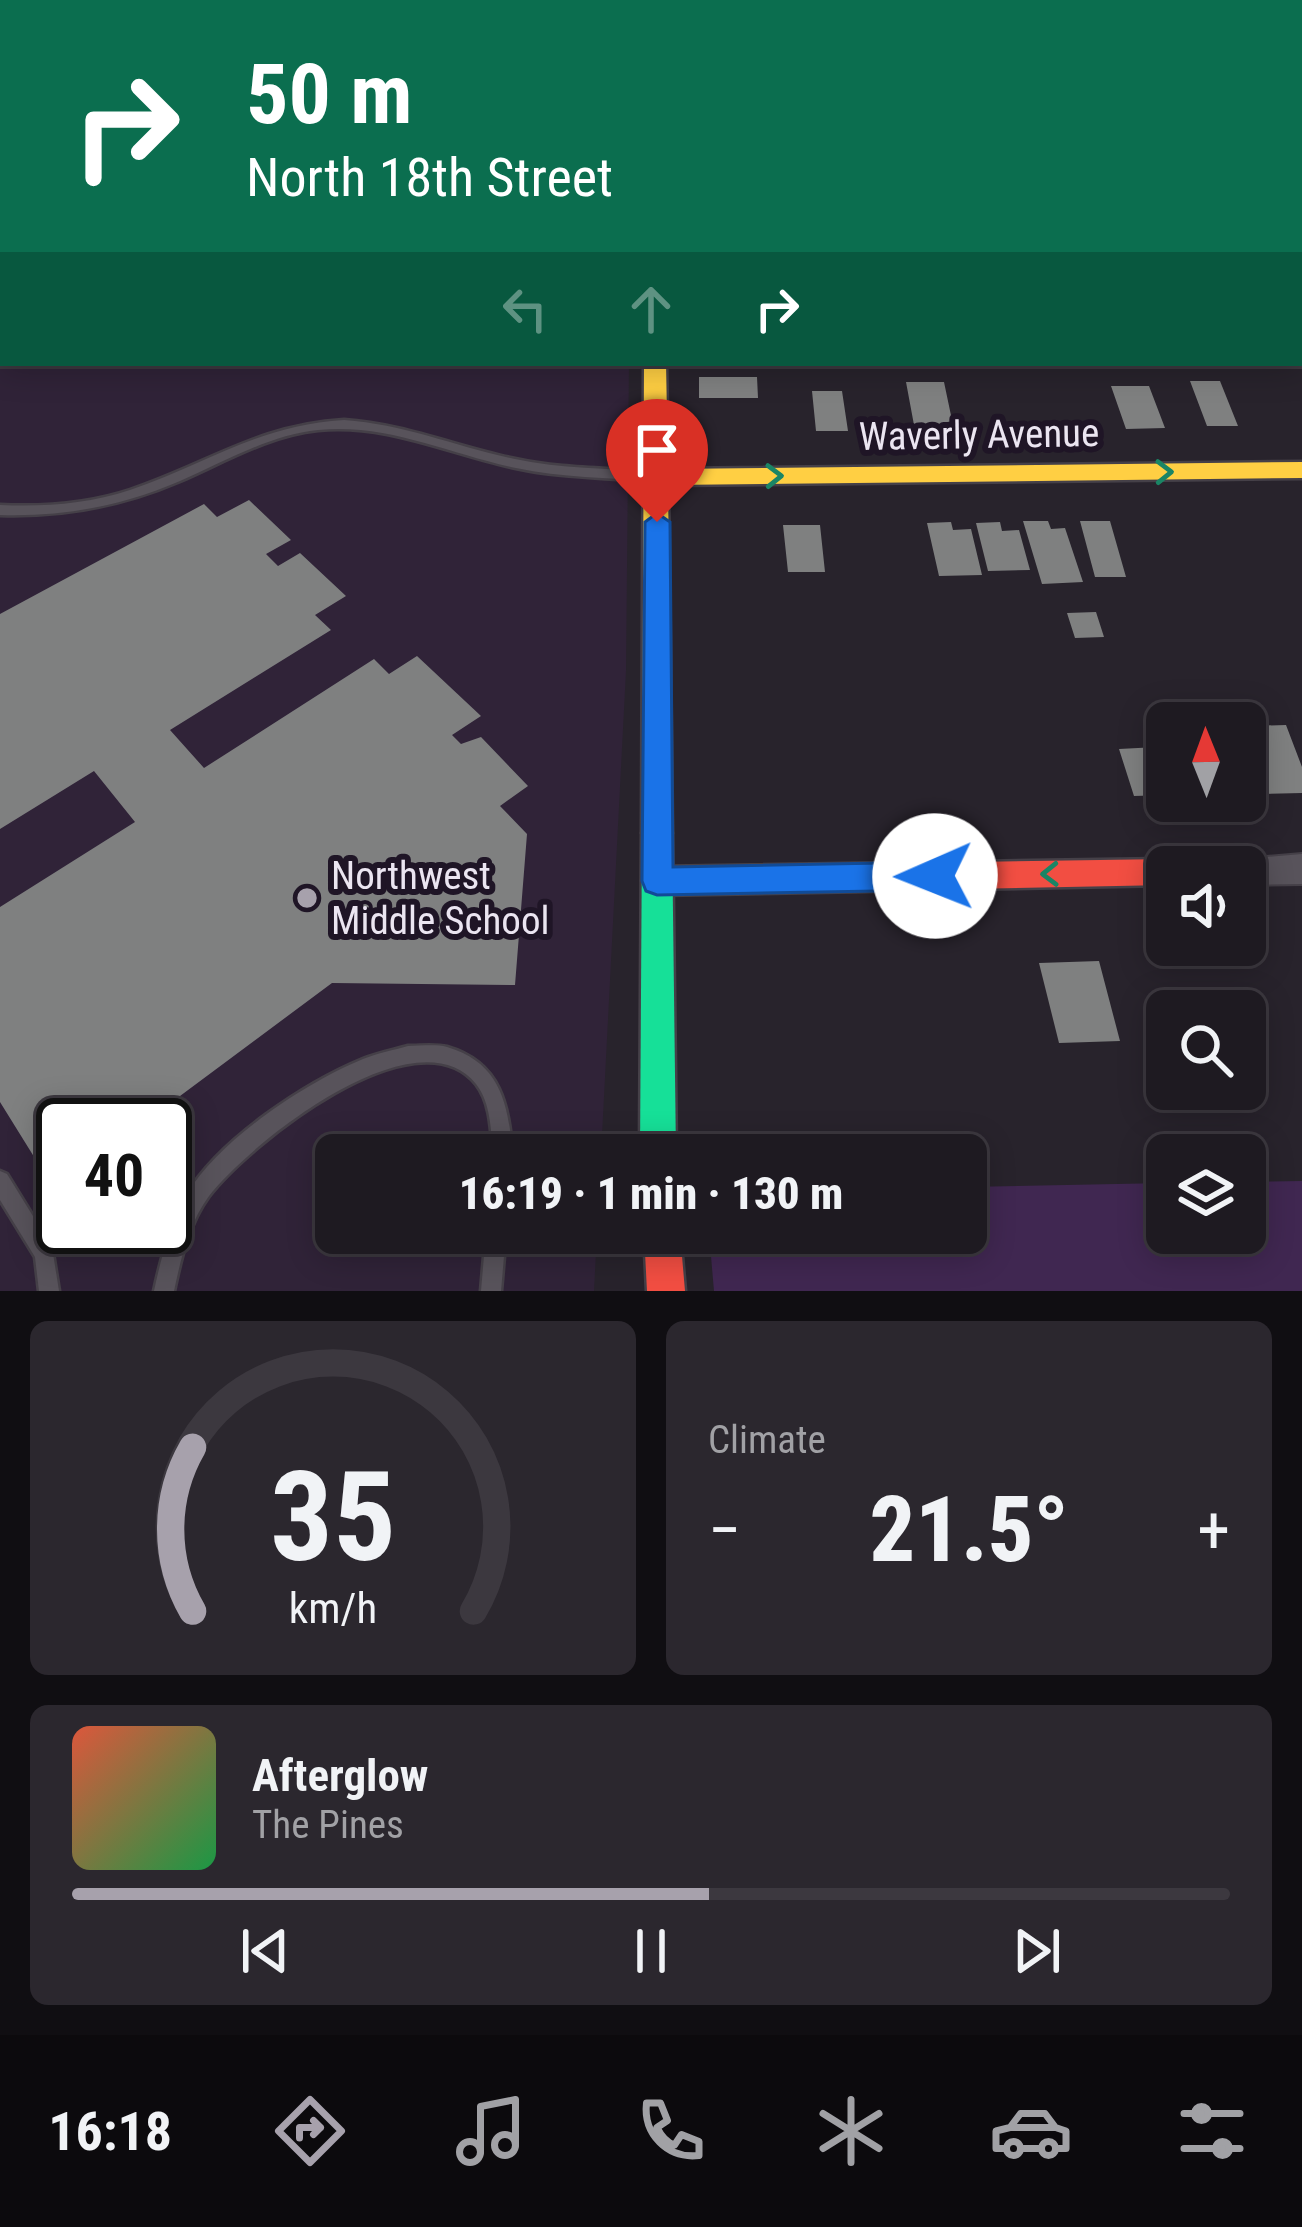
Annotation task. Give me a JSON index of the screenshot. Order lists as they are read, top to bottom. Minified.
{"streets":{"street":["Waverly Avenue"]},"one_way":["Waverly Avenue"],"places":["Northwest Middle School"],"north":"top","page":{"turn":["50 m","North 18th Street"],"limit":"40","trip":"16:19 · 1 min · 130 m","tile":"Climate","heat":["−","21.5°","+"],"song":["Afterglow","The Pines"],"tabs":"16:18","gauge":["35","km/h"]}}
